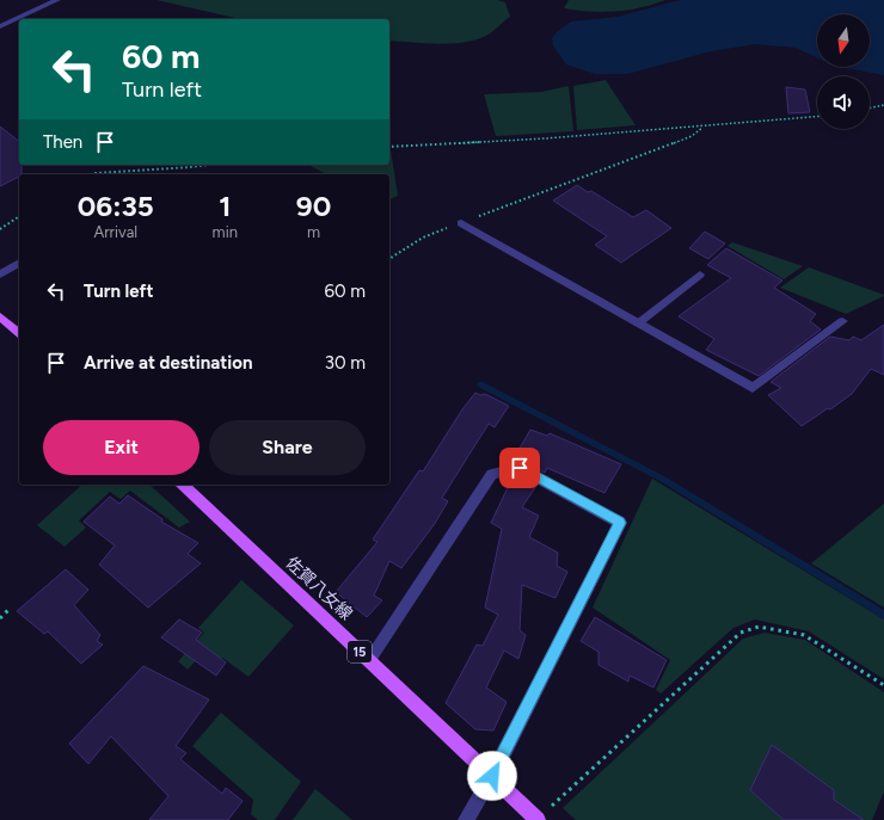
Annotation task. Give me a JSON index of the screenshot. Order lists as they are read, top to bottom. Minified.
{"streets":{"main road":["佐賀八女線","15"]},"north":"bottom","page":{"turn":["60 m","Turn left"],"then":"Then","eta":["06:35","Arrival","1","min","90","m"],"list":[{"name":"Turn left","value":"60 m"},{"name":"Arrive at destination","value":"30 m"}],"buttons":["Exit","Share"]}}
